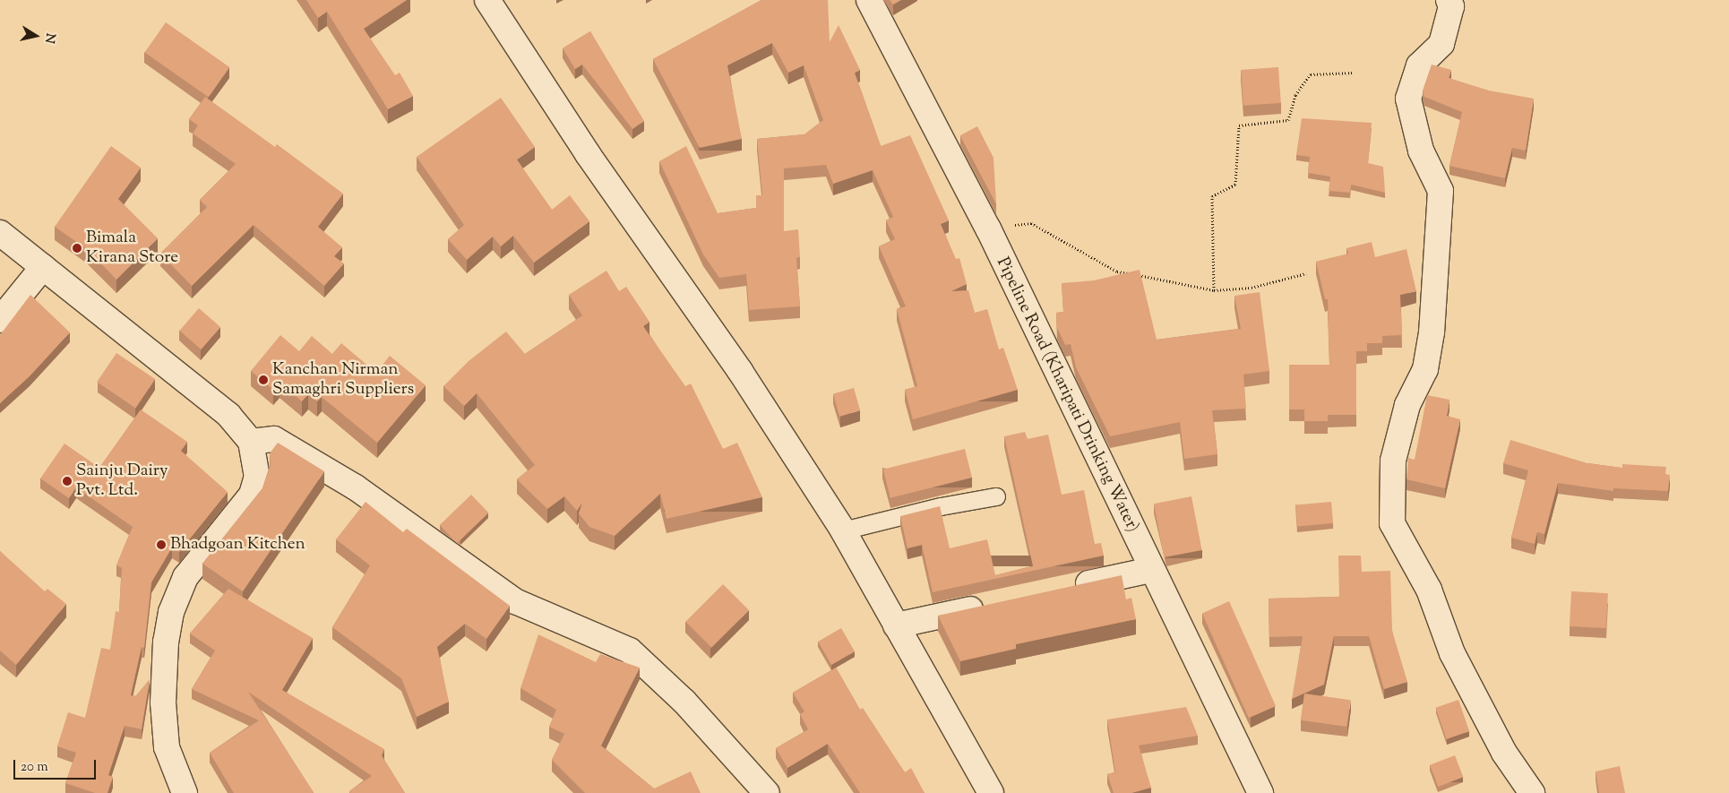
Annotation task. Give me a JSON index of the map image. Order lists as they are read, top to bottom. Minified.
{"streets":{"street":["Pipeline Road (Kharipati Drinking Water)"]},"places":["Bimala Kirana Store","Kanchan Nirman Samaghri Suppliers","Sainju Dairy Pvt. Ltd.","Bhadgoan Kitchen"],"scale_bar":"20 m","north":"right"}
